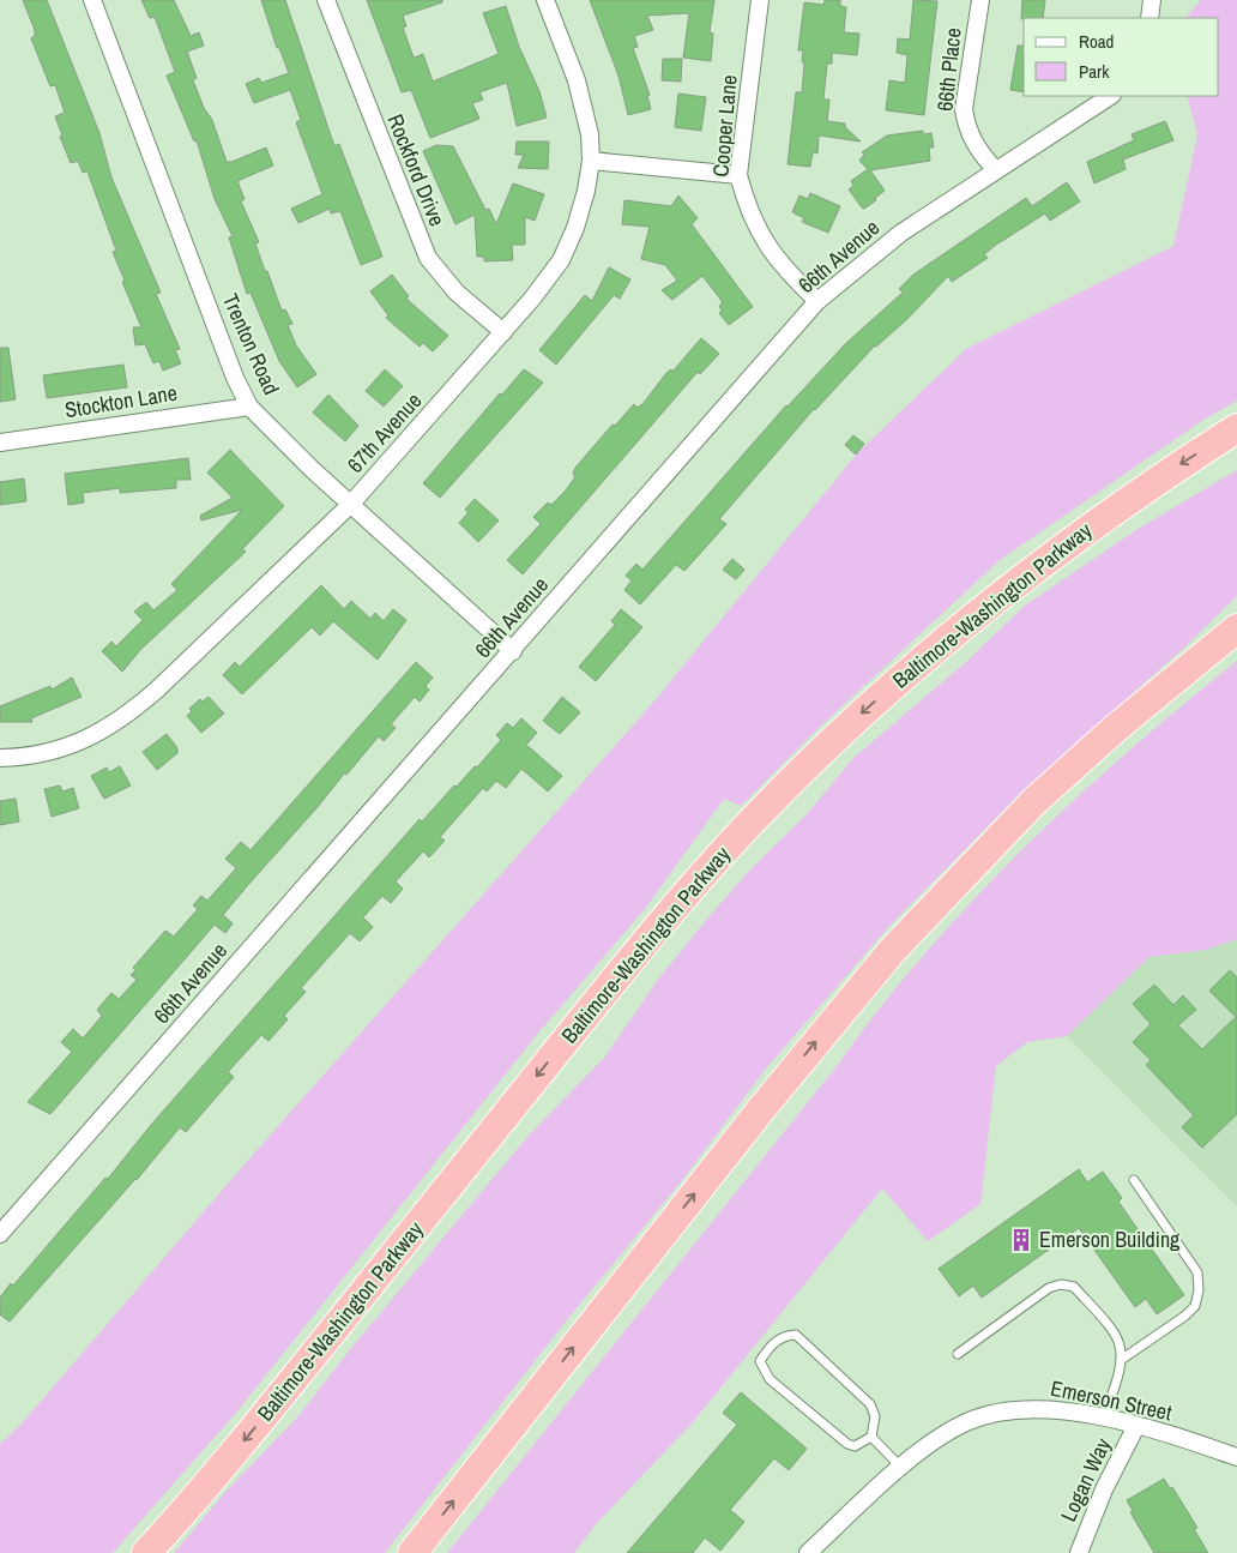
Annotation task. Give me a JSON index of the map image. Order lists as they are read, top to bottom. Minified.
{"streets":{"highway":["Baltimore-Washington Parkway"],"street":["66th Place","Cooper Lane","Rockford Drive","66th Avenue","Trenton Road","Stockton Lane","67th Avenue","Emerson Street","Logan Way"]},"crossings":[["66th Place","66th Avenue"],["Cooper Lane","66th Avenue"],["Rockford Drive","67th Avenue"],["66th Avenue","Trenton Road"],["Trenton Road","Stockton Lane"],["Trenton Road","67th Avenue"],["Emerson Street","Logan Way"]],"places":{"building":["Emerson Building"]},"legend":["Road","Park"]}
